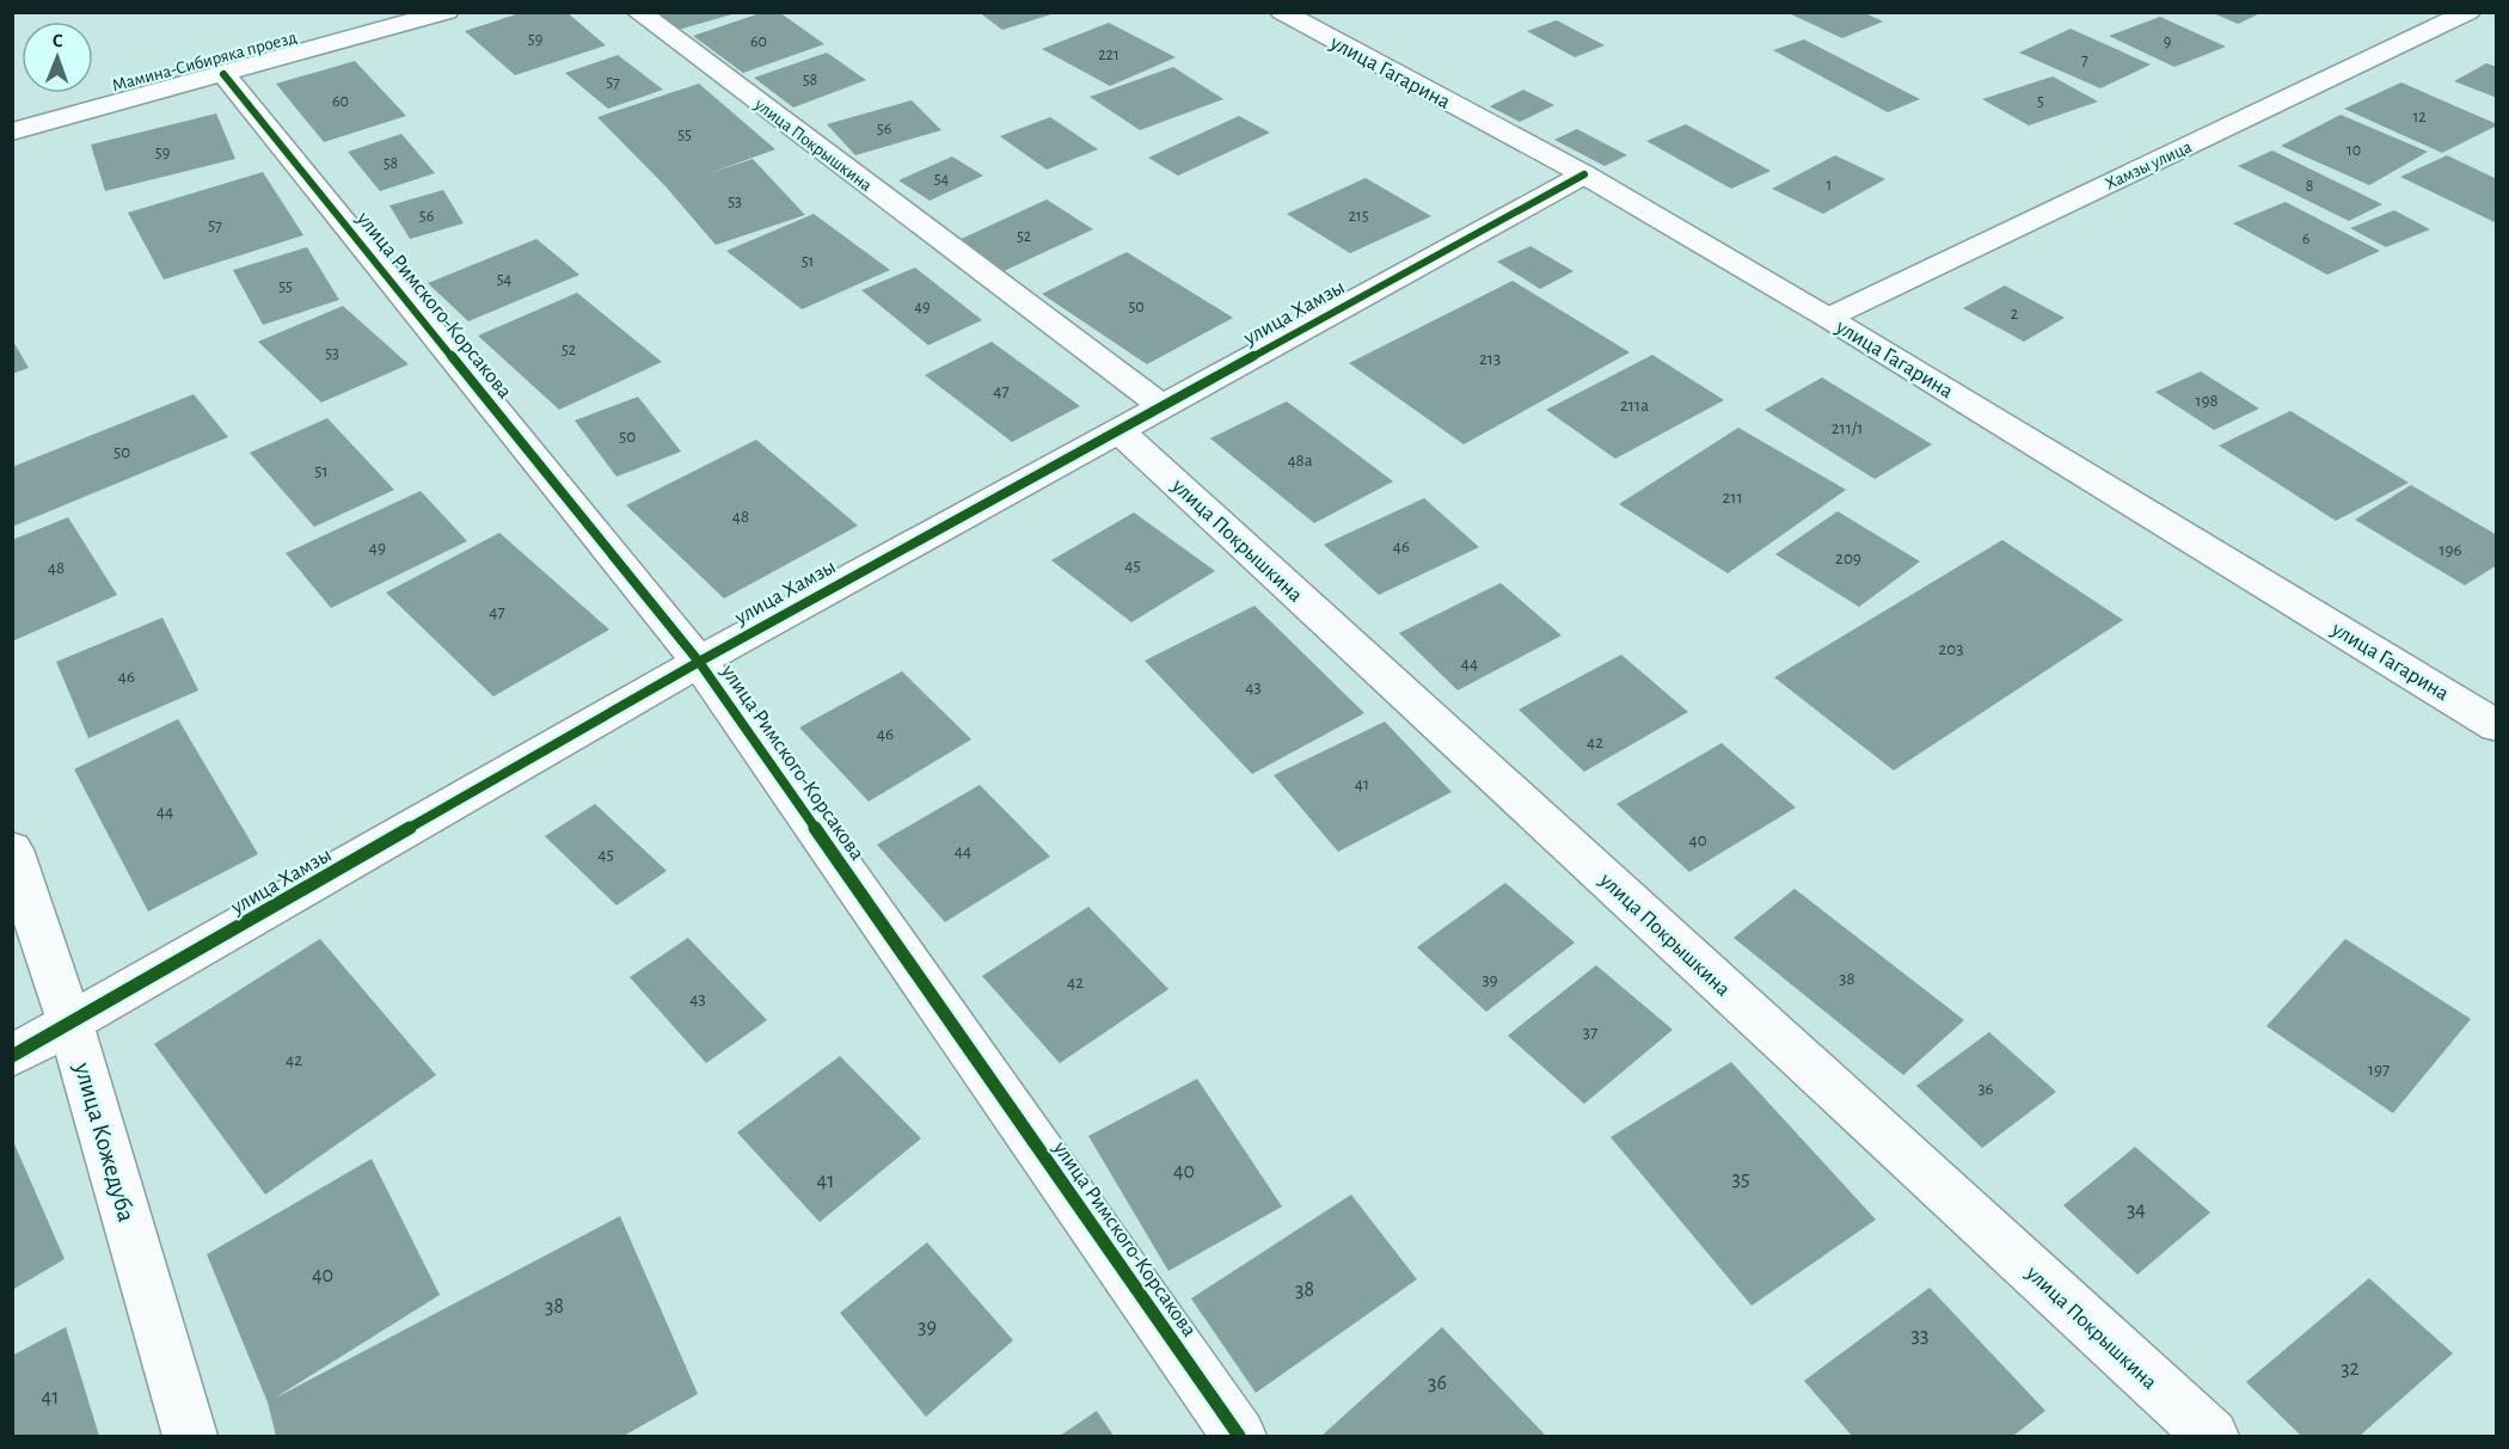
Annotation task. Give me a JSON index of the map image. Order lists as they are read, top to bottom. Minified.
{"streets":{"street":["Мамина-Сибиряка проезд","улица Гагарина","улица Покрышкина","Хамзы улица","улица Римского-Корсакова","улица Хамзы","улица Кожедуба"]},"crossings":[["Мамина-Сибиряка проезд","улица Римского-Корсакова"],["улица Гагарина","Хамзы улица"],["улица Гагарина","улица Хамзы"],["улица Покрышкина","улица Хамзы"],["улица Римского-Корсакова","улица Хамзы"],["улица Хамзы","улица Кожедуба"]],"house_numbers":["59","60","9","221","7","58","57","60","5","12","56","55","10","59","58","54","1","8","53","56","215","57","52","6","51","54","55","49","50","2","52","53","213","47","198","211а","211/1","50","50","48а","51","211","48","46","49","196","209","45","48","47","203","44","46","43","46","42","41","44","40","44","45","38","39","42","43","37","42","197","36","40","35","41","34","40","38","38","39","33","32","36","41"],"north":"top"}
